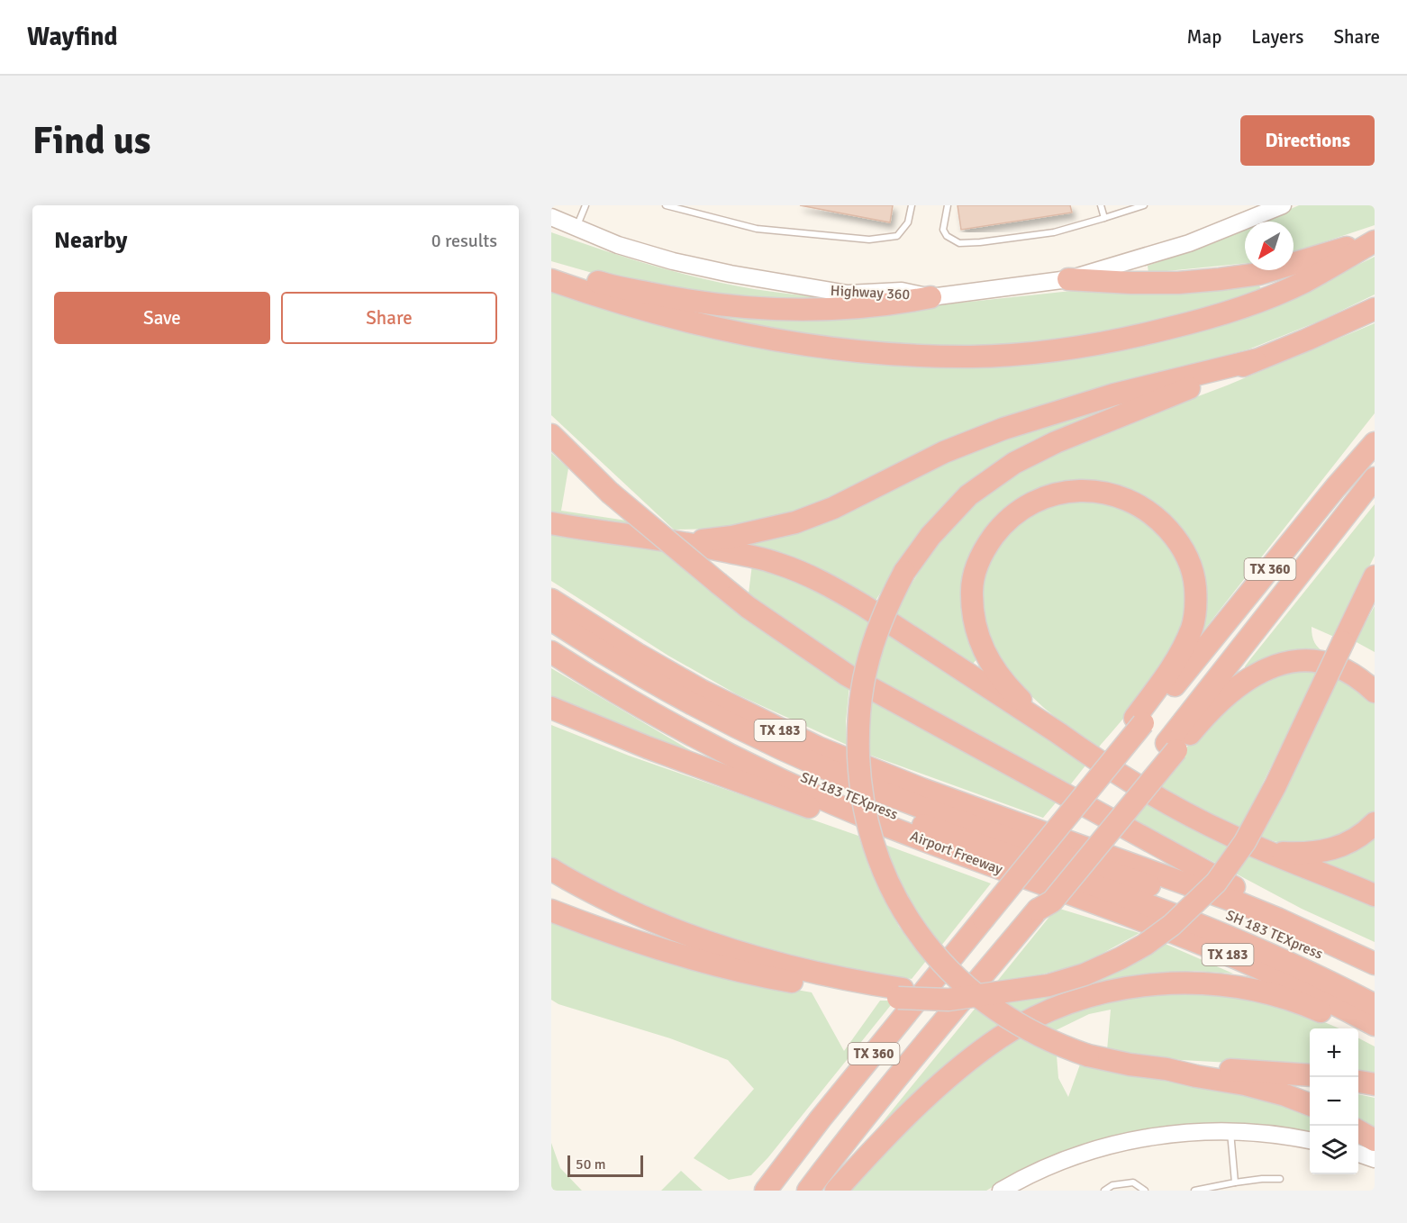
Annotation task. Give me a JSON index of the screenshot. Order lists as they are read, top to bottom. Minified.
{"streets":{"highway":["TX 360","TX 183","SH 183 TEXpress","Airport Freeway"],"main road":["Highway 360"]},"scale_bar":"50 m","north":"bottom left","page":{"header":"Wayfind","nav":["Map","Layers","Share"],"buttons":["Directions",["Save","Share"]],"title":"Find us","heading":["Nearby","0 results"],"map_buttons":["+","−"],"scale":"50 m"}}
